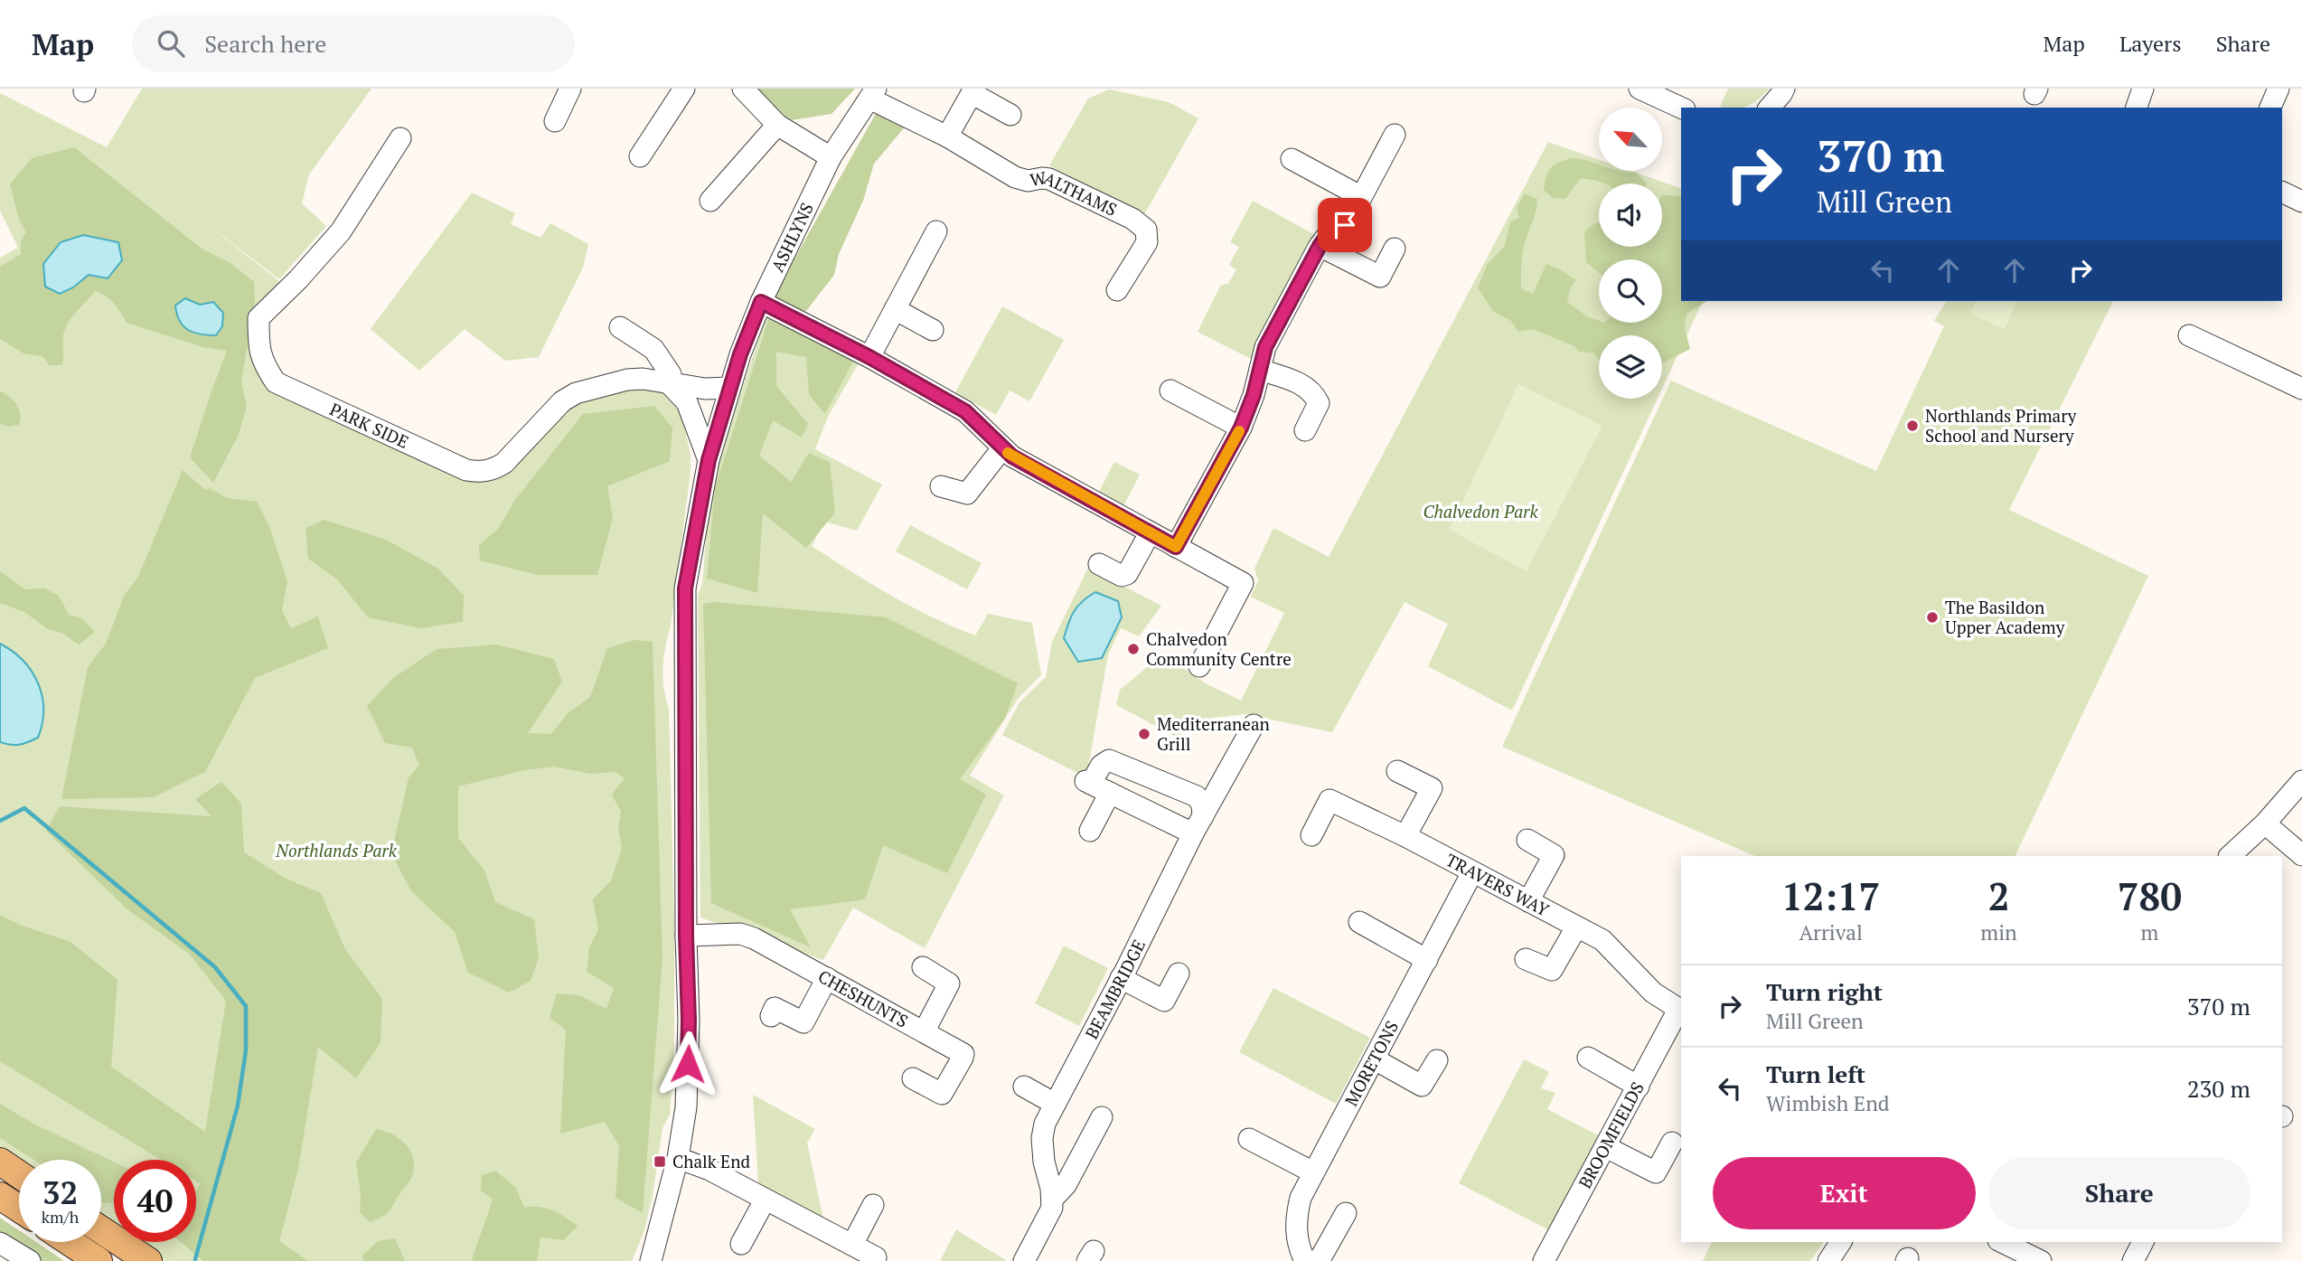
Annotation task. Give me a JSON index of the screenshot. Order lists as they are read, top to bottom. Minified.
{"streets":{"street":["WALTHAMS","ASHLYNS","PARK SIDE","TRAVERS WAY","BEAMBRIDGE","CHESHUNTS","MORETONS","BROOMFIELDS"]},"crossings":[["WALTHAMS","ASHLYNS"],["ASHLYNS","PARK SIDE"],["ASHLYNS","CHESHUNTS"],["TRAVERS WAY","MORETONS"],["TRAVERS WAY","BROOMFIELDS"]],"parks":["Chalvedon Park","Northlands Park"],"places":{"other":["Northlands Primary School and Nursery","The Basildon Upper Academy","Chalvedon Community Centre","Mediterranean Grill"],"transit":["Chalk End"]},"north":"top left","page":{"header":"Map","search":"Search here","nav":["Map","Layers","Share"],"turn":["370 m","Mill Green"],"eta":["12:17","Arrival","2","min","780","m"],"list":[{"name":"Turn right","note":"Mill Green","value":"370 m"},{"name":"Turn left","note":"Wimbish End","value":"230 m"}],"buttons":["Exit","Share"],"speed":"32 km/h","limit":"40"}}
